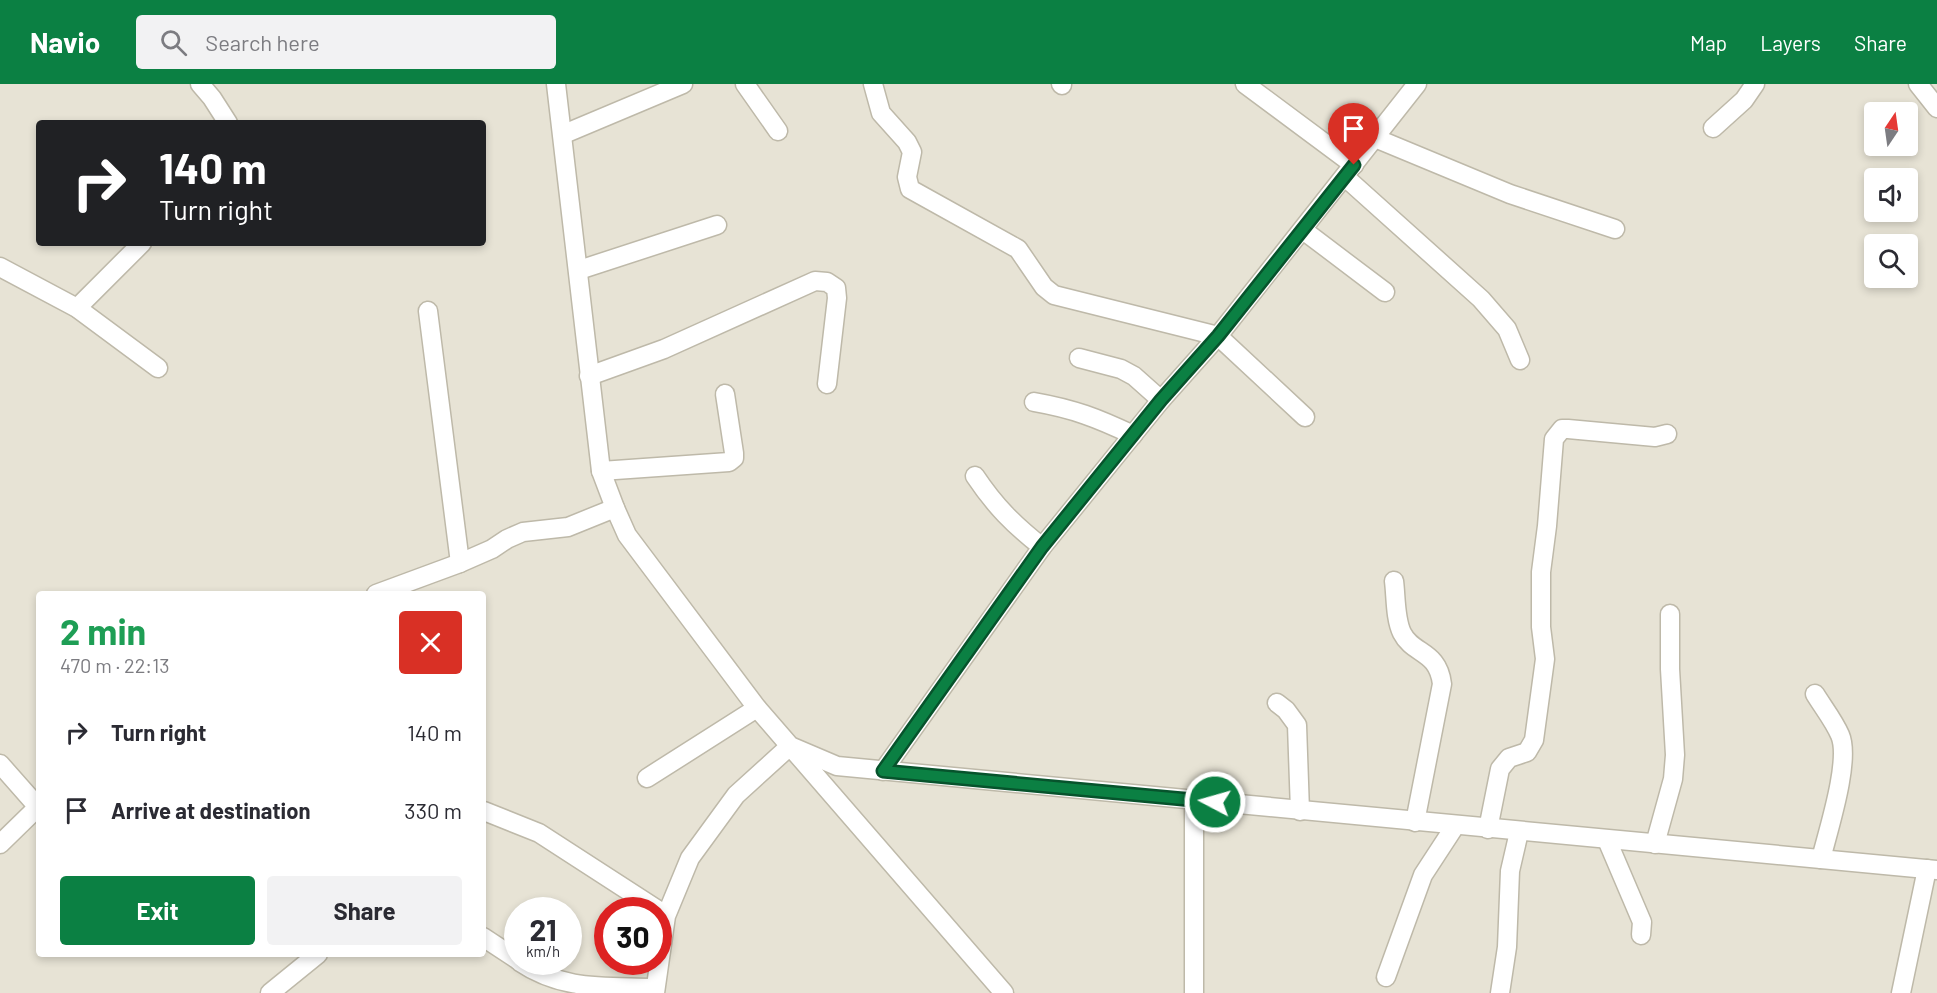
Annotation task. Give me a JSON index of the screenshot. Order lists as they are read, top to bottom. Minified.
{"north":"top","page":{"header":"Navio","search":"Search here","nav":["Map","Layers","Share"],"turn":["140 m","Turn right"],"heading":["2 min","470 m · 22:13"],"list":[{"name":"Turn right","value":"140 m"},{"name":"Arrive at destination","value":"330 m"}],"buttons":["Exit","Share"],"speed":"21 km/h","limit":"30"}}
